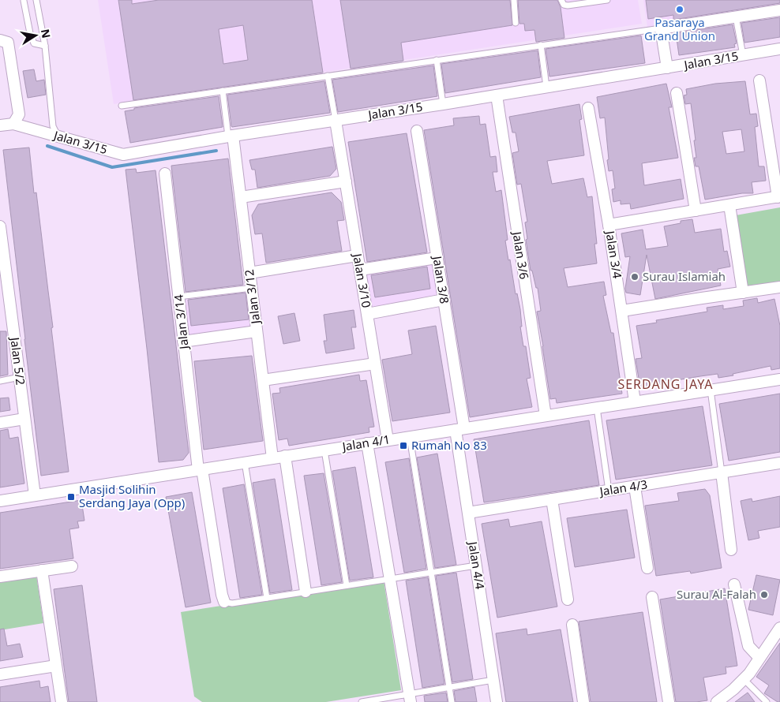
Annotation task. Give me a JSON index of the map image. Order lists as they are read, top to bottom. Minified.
{"streets":{"street":["Jalan 3/15","Jalan 3/4","Jalan 3/6","Jalan 3/8","Jalan 3/10","Jalan 3/12","Jalan 3/14","Jalan 5/2","Jalan 4/1","Jalan 4/3","Jalan 4/4"]},"crossings":[["Jalan 3/15","Jalan 3/6"],["Jalan 3/15","Jalan 3/10"],["Jalan 3/15","Jalan 3/12"],["Jalan 3/4","Jalan 4/1"],["Jalan 3/6","Jalan 4/1"],["Jalan 3/8","Jalan 4/1"],["Jalan 3/8","Jalan 4/4"],["Jalan 3/10","Jalan 4/1"],["Jalan 3/12","Jalan 4/1"],["Jalan 3/14","Jalan 4/1"],["Jalan 5/2","Jalan 4/1"],["Jalan 4/1","Jalan 4/4"],["Jalan 4/3","Jalan 4/4"]],"districts":["SERDANG JAYA"],"places":{"other":["Pasaraya Grand Union","Surau Islamiah","Surau Al-Falah"],"transit":["Rumah No 83","Masjid Solihin Serdang Jaya (Opp)"]},"north":"right"}
